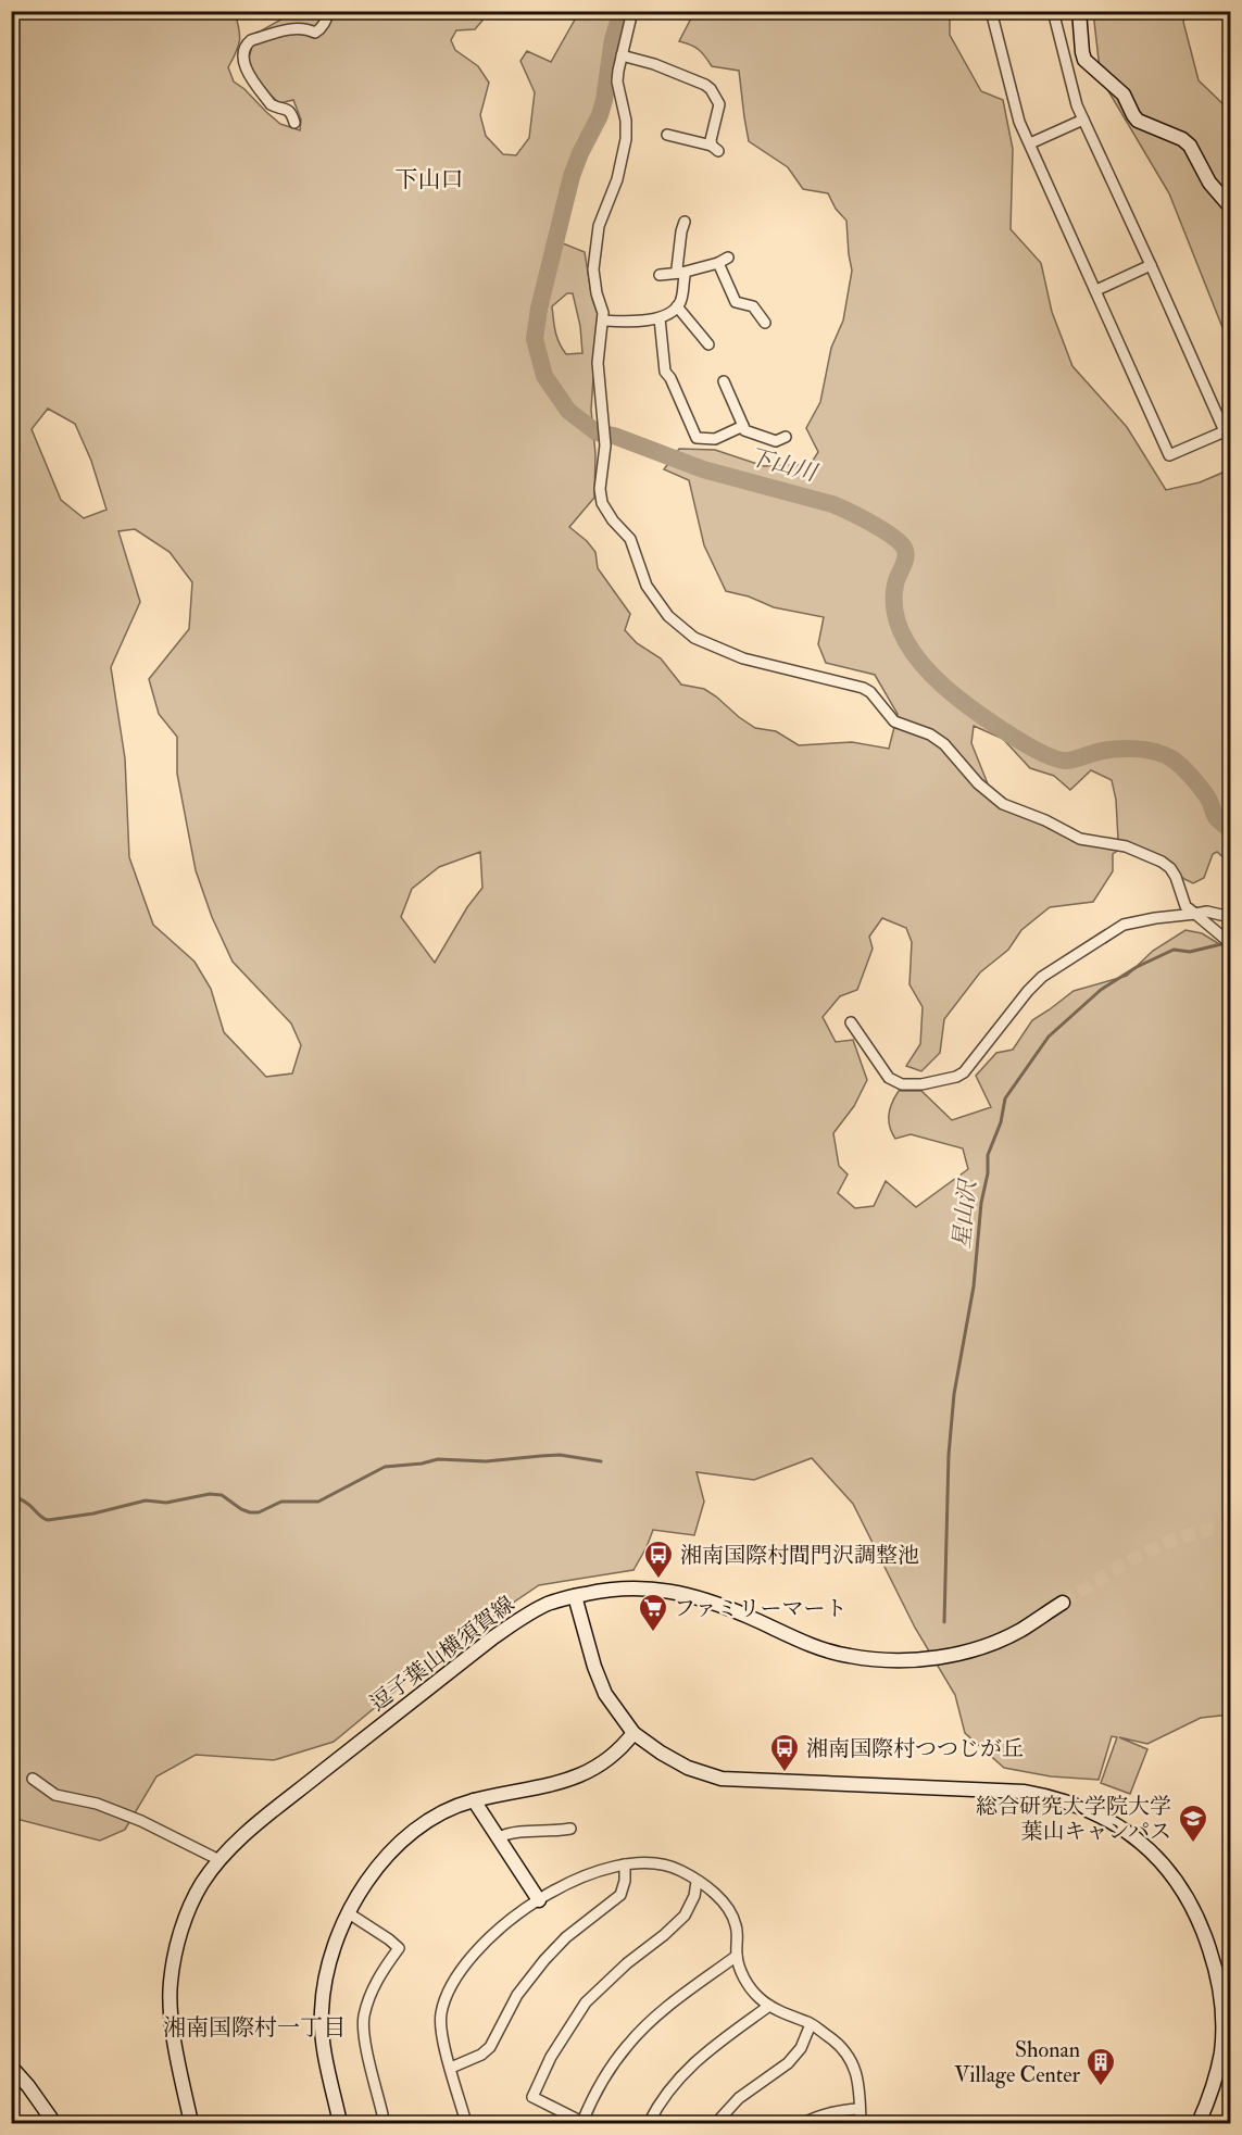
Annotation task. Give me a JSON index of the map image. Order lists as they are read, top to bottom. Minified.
{"streets":{"street":["逗子葉山横須賀線"]},"districts":["下山口","湘南国際村一丁目"],"water":["下山川","星山沢"],"places":{"bus stop":["湘南国際村間門沢調整池","湘南国際村つつじが丘"],"supermarket":["ファミリーマート"],"school or university":["総合研究大学院大学 葉山キャンパス"],"building":["Shonan Village Center"]}}
